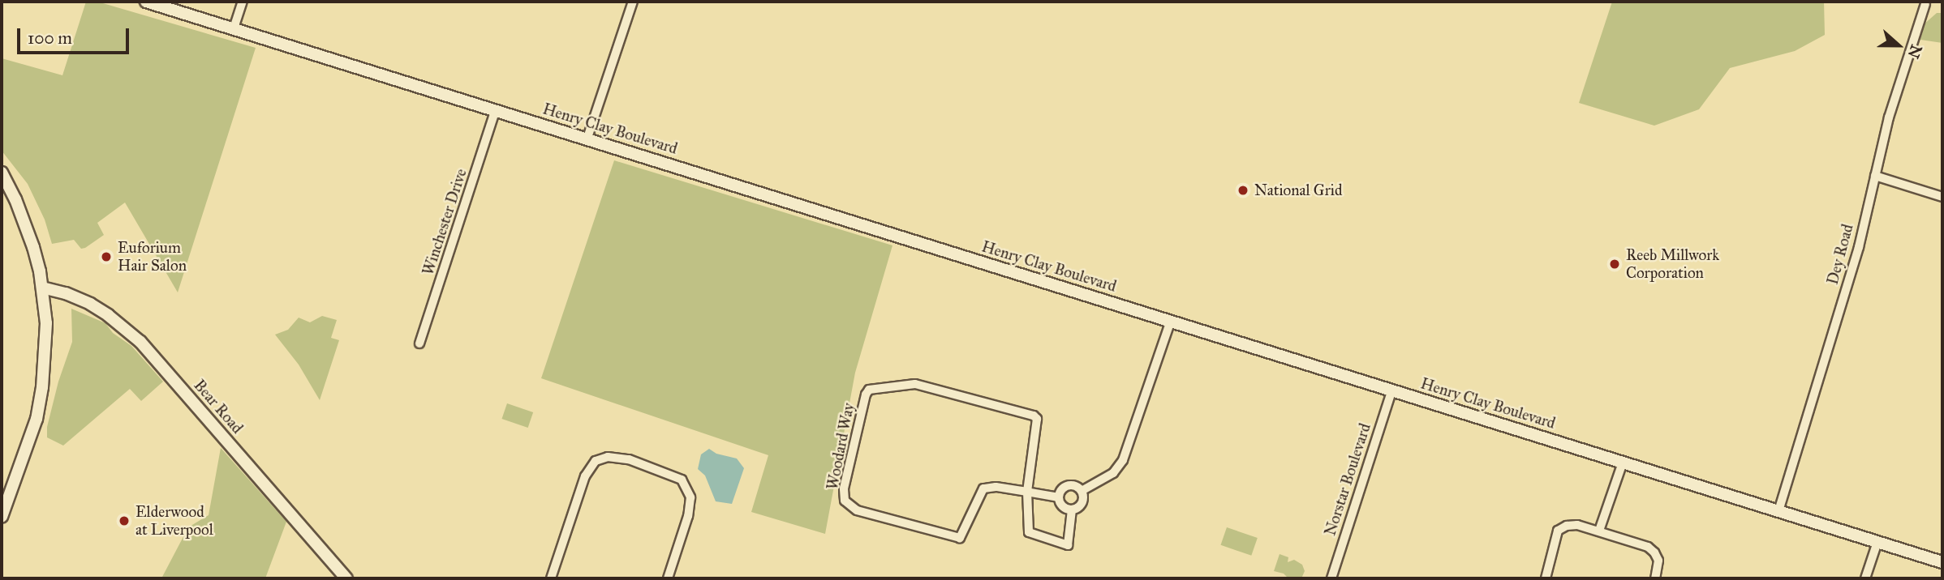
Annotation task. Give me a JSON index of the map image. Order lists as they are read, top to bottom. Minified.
{"streets":{"main road":["Henry Clay Boulevard","Bear Road"],"street":["Winchester Drive","Dey Road","Woodard Way","Norstar Boulevard"]},"crossings":[["Henry Clay Boulevard","Winchester Drive"],["Henry Clay Boulevard","Dey Road"],["Henry Clay Boulevard","Norstar Boulevard"]],"places":["National Grid","Euforium Hair Salon","Reeb Millwork Corporation","Elderwood at Liverpool"],"scale_bar":"100 m","north":"right"}
